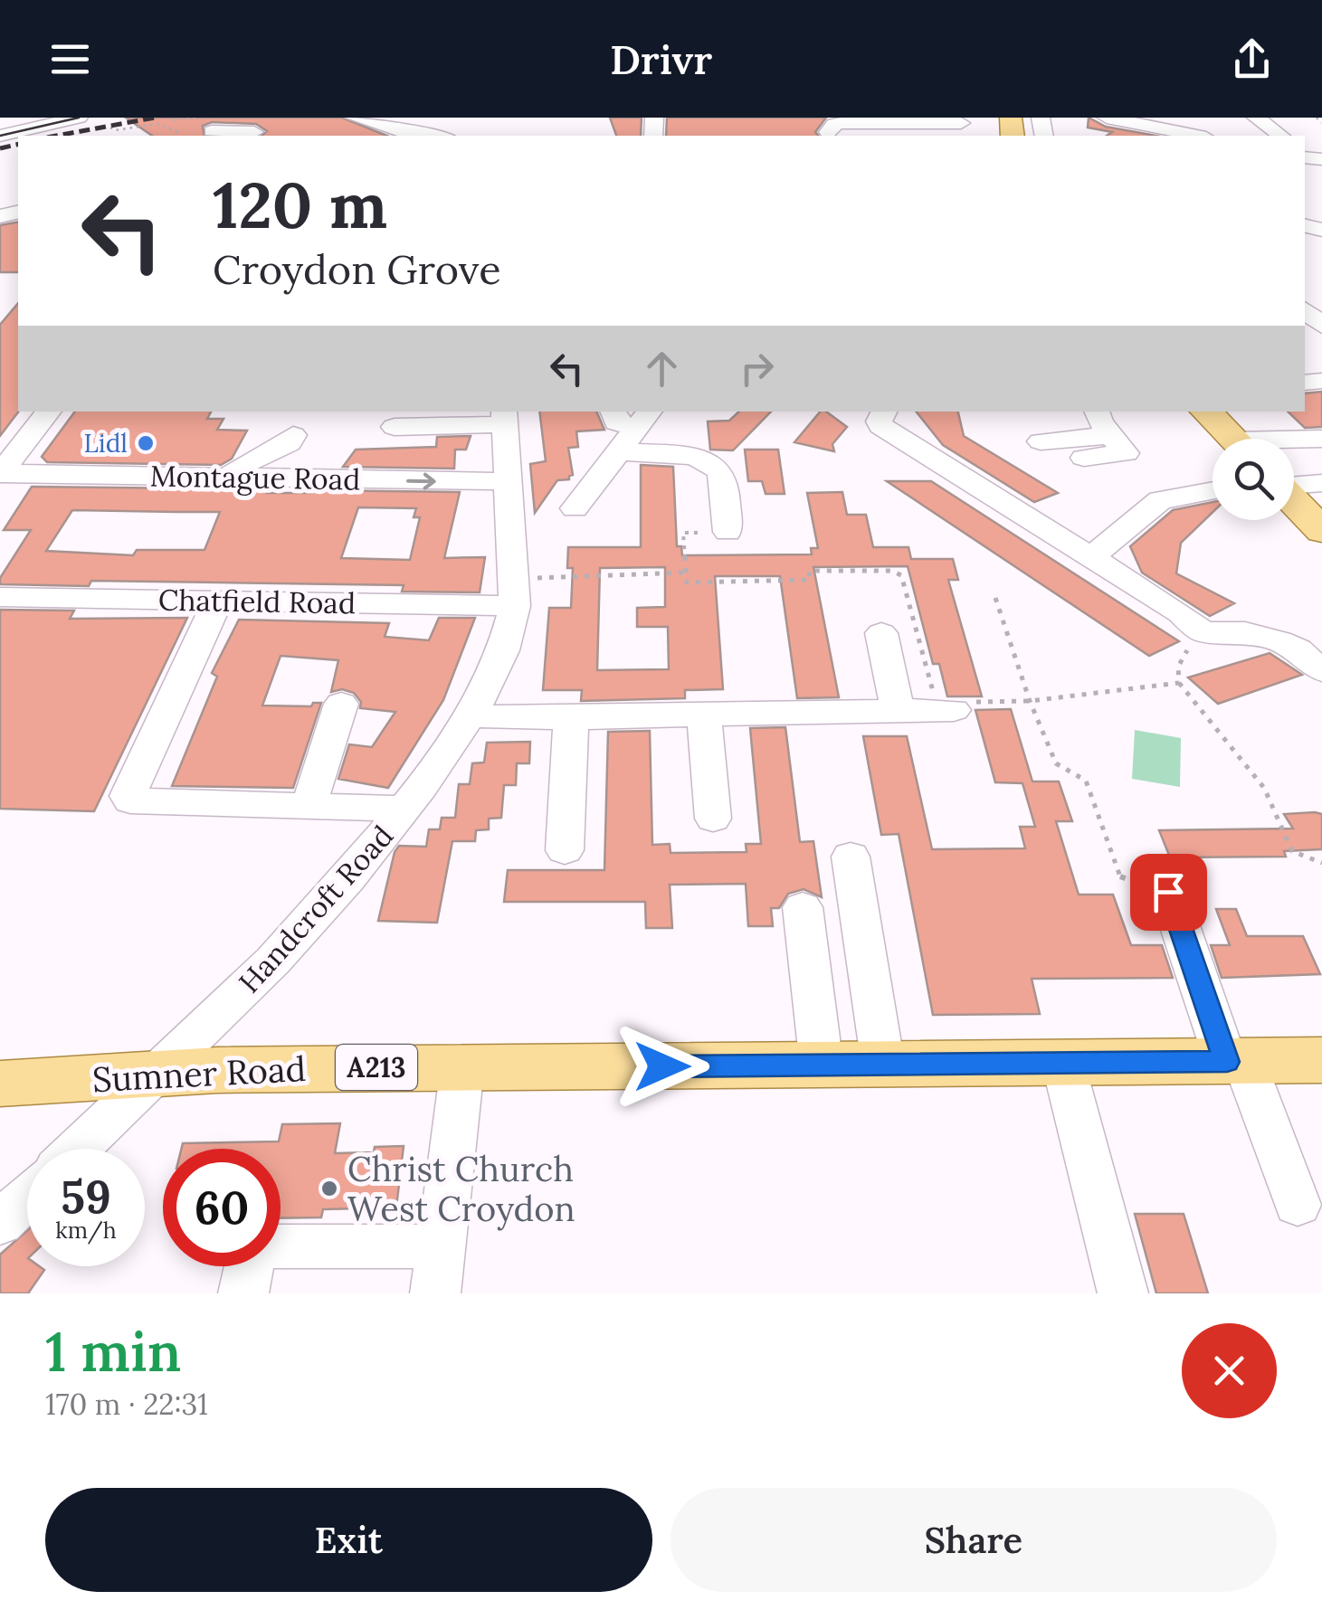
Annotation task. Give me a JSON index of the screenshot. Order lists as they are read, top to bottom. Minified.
{"streets":{"main road":["A213","Sumner Road"],"street":["Montague Road","Chatfield Road","Handcroft Road"]},"crossings":[["Chatfield Road","Handcroft Road"],["Handcroft Road","Sumner Road"]],"places":["Lidl","Christ Church West Croydon"],"page":{"header":"Drivr","turn":["120 m","Croydon Grove"],"speed":"59 km/h","limit":"60","heading":["1 min","170 m · 22:31"],"buttons":["Exit","Share"]}}
